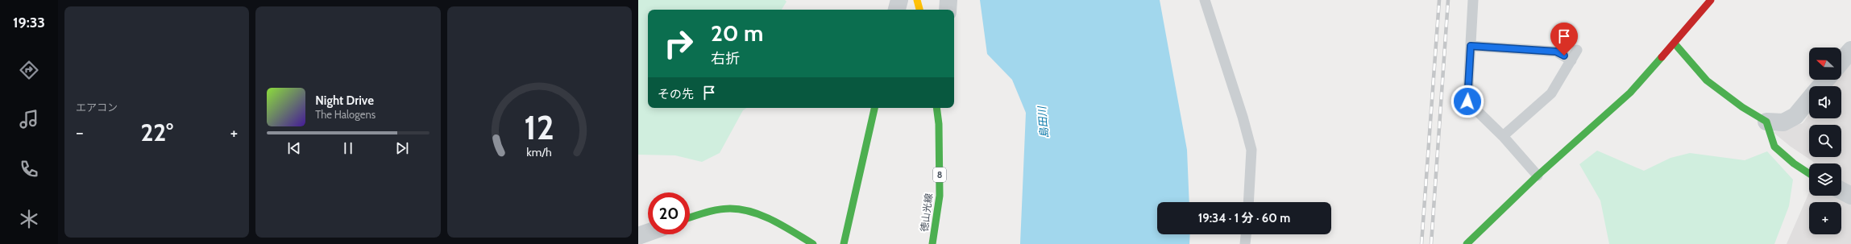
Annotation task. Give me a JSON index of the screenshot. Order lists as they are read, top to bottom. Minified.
{"streets":{"street":["8","徳山光線"]},"water":["島田川"],"north":"left","page":{"tabs":"19:33","tile":"エアコン","turn":["20 m","右折"],"map_buttons":"+","then":"その先","song":["Night Drive","The Halogens"],"heat":["−","22°","+"],"limit":"20","trip":"19:34 · 1 分 · 60 m","gauge":["12","km/h"]}}
